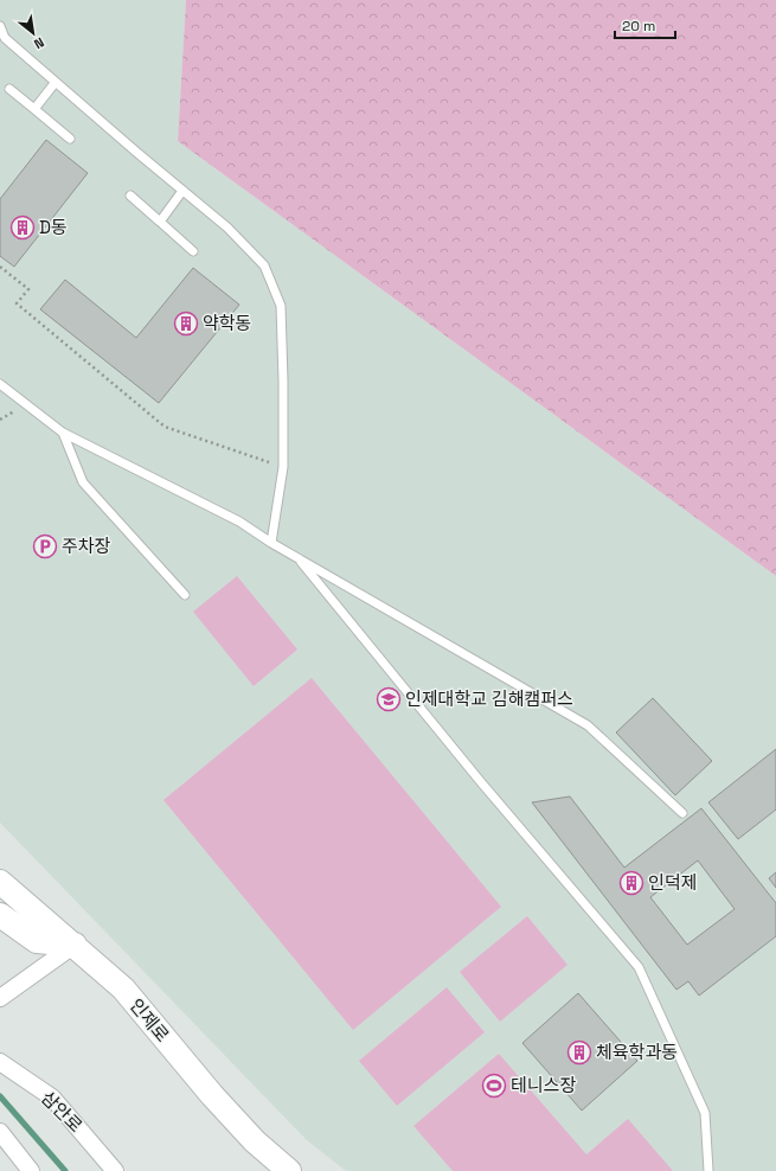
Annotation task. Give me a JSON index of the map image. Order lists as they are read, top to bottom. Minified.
{"streets":{"main road":["인제로"],"street":["삼안로"]},"places":{"building":["D동","약학동","인덕제","체육학과동"],"parking":["주차장"],"school or university":["인제대학교 김해캠퍼스"],"sports":["테니스장"]},"scale_bar":"20 m","north":"bottom right"}
